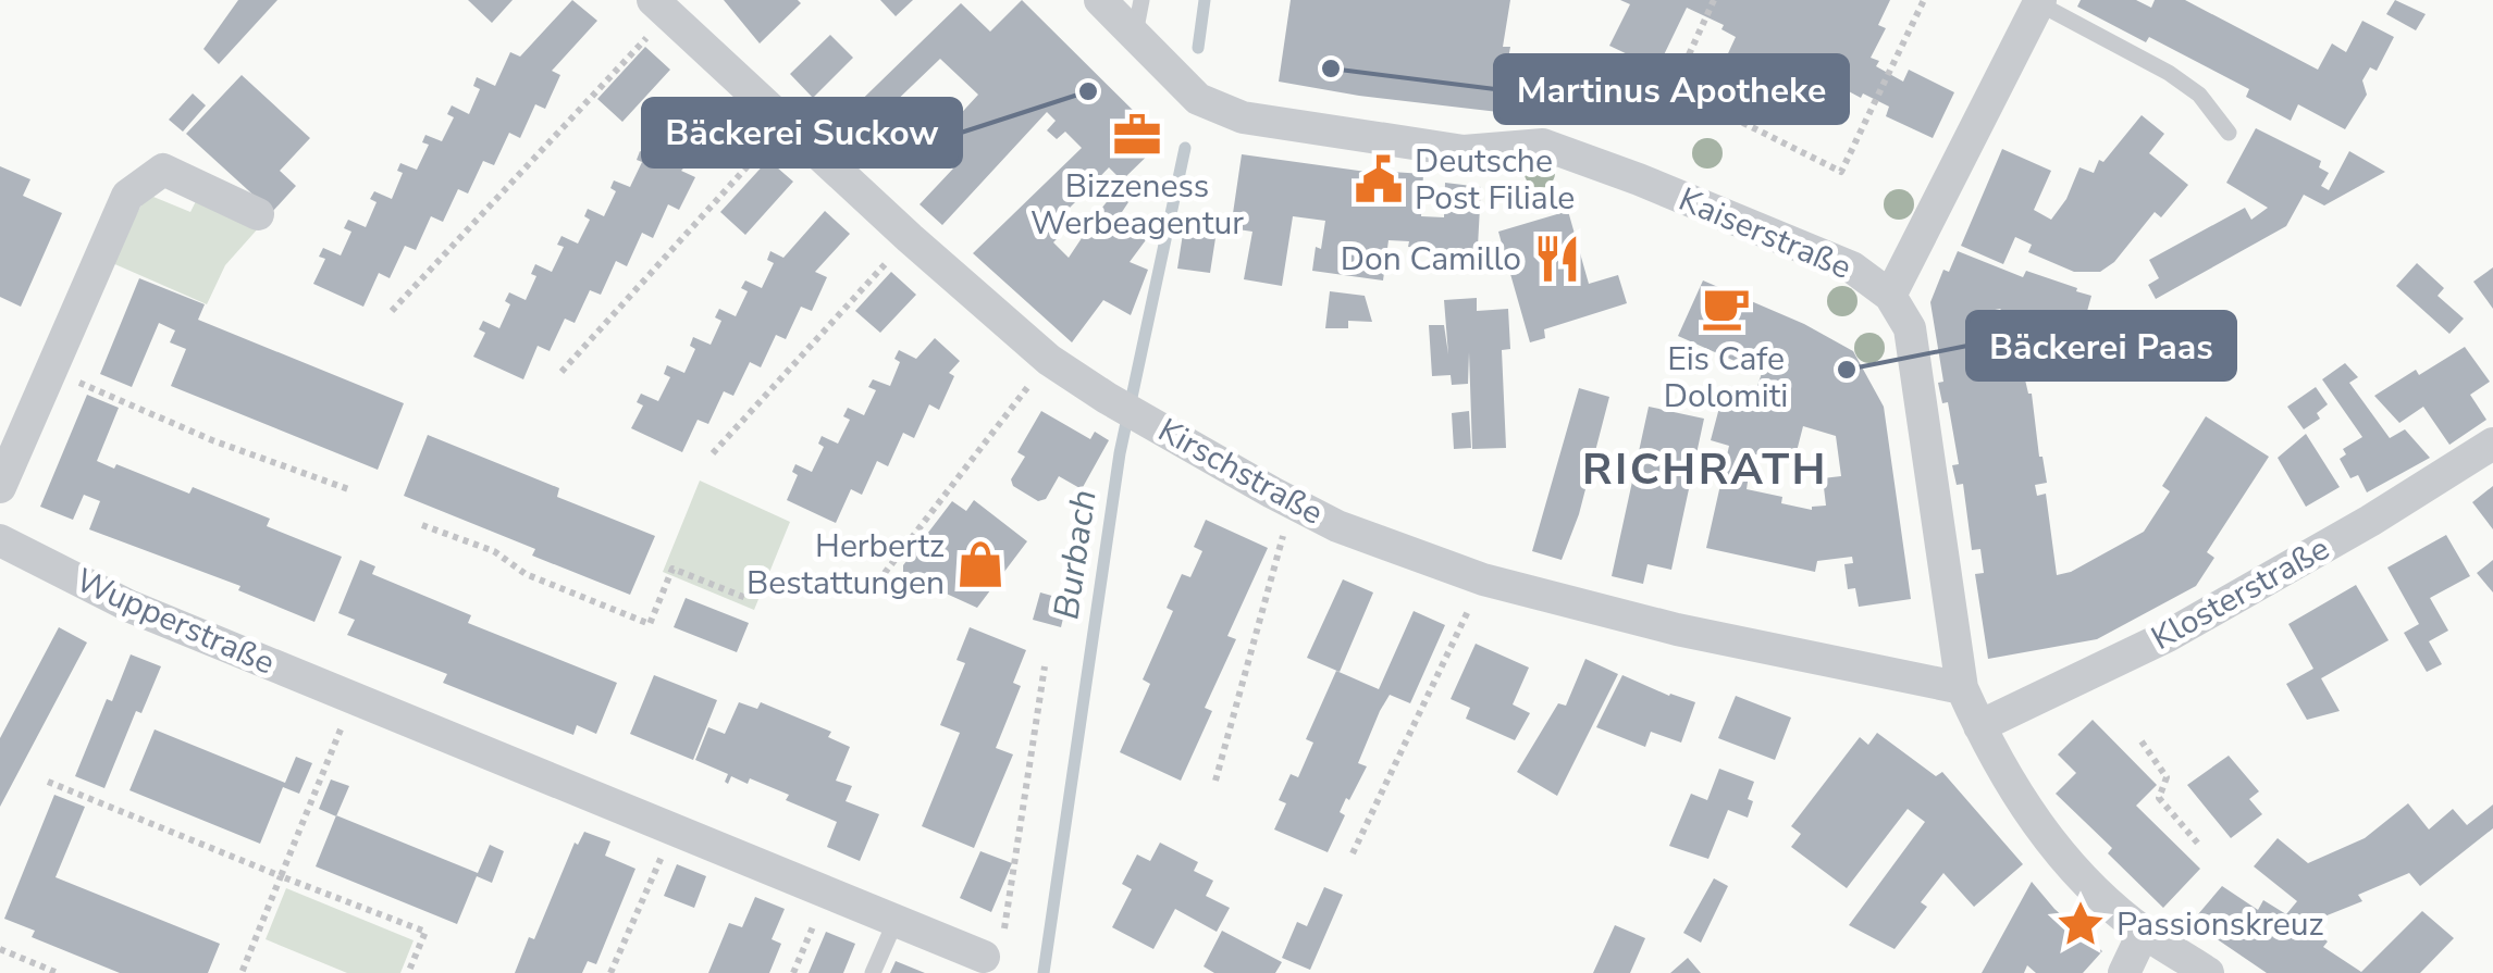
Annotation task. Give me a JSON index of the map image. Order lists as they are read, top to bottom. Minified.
{"streets":{"street":["Kaiserstraße","Kirschstraße","Klosterstraße","Wupperstraße"]},"crossings":[["Kaiserstraße","Kirschstraße"],["Kaiserstraße","Klosterstraße"]],"districts":["RICHRATH"],"water":["Burbach"],"places":{"other":["Martinus Apotheke","Bäckerei Suckow","Bäckerei Paas"],"office":["Bizzeness Werbeagentur"],"public building":["Deutsche Post Filiale"],"restaurant":["Don Camillo"],"cafe":["Eis Cafe Dolomiti"],"shop":["Herbertz Bestattungen"],"place":["Passionskreuz"]}}
